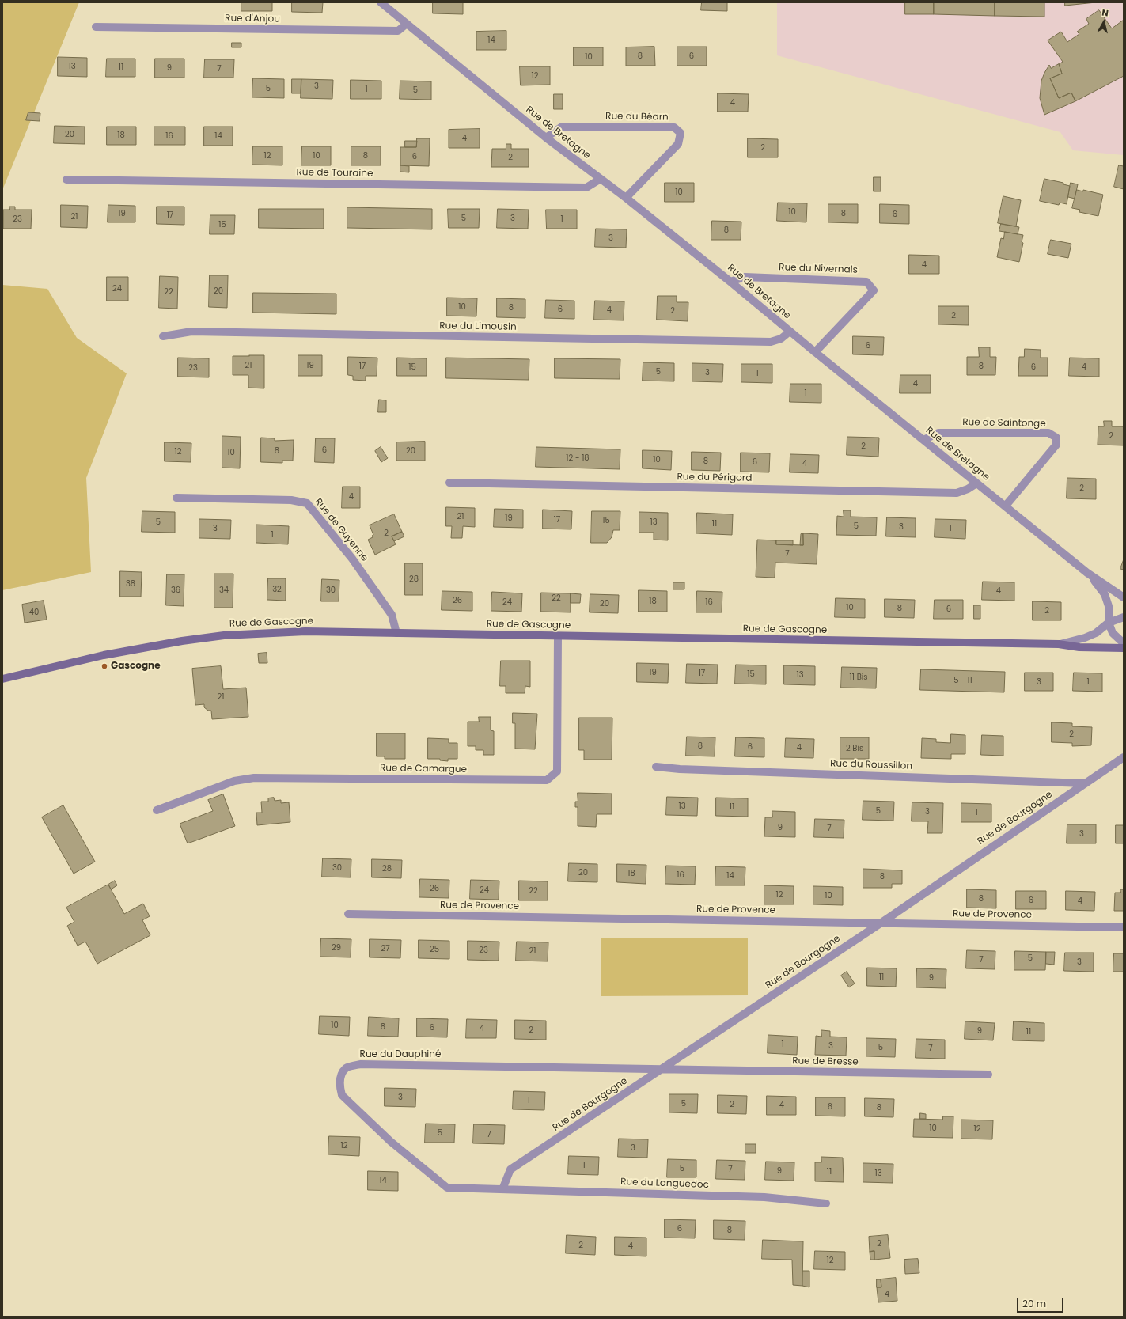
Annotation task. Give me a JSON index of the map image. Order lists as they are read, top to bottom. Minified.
{"streets":{"street":["Rue d'Anjou","Rue du Béarn","Rue de Bretagne","Rue de Touraine","Rue du Nivernais","Rue du Limousin","Rue de Saintonge","Rue du Périgord","Rue de Guyenne","Rue de Gascogne","Rue du Roussillon","Rue de Camargue","Rue de Bourgogne","Rue de Provence","Rue du Dauphiné","Rue de Bresse","Rue du Languedoc"]},"crossings":[["Rue d'Anjou","Rue de Bretagne"],["Rue du Béarn","Rue de Bretagne"],["Rue de Bretagne","Rue de Touraine"],["Rue de Bretagne","Rue du Nivernais"],["Rue de Bretagne","Rue du Limousin"],["Rue de Bretagne","Rue de Saintonge"],["Rue de Bretagne","Rue du Périgord"],["Rue de Guyenne","Rue de Gascogne"],["Rue de Gascogne","Rue de Camargue"],["Rue du Roussillon","Rue de Bourgogne"],["Rue de Bourgogne","Rue de Provence"],["Rue de Bourgogne","Rue du Dauphiné"],["Rue de Bourgogne","Rue de Bresse"],["Rue de Bourgogne","Rue du Languedoc"],["Rue du Dauphiné","Rue de Bresse"],["Rue du Dauphiné","Rue du Languedoc"]],"places":["Gascogne"],"house_numbers":["14","8","6","10","13","11","9","7","12","3","5","1","5","4","20","18","16","14","4","2","12","10","8","6","2","10","10","19","8","6","17","21","5","3","23","1","15","8","3","4","24","20","22","10","8","6","4","2","2","6","21","19","17","8","15","6","4","23","5","3","1","4","1","2","2","6","8","20","12","10","12 - 18","10","8","6","4","2","4","21","19","17","15","5","13","11","5","3","3","1","2","1","7","28","38","32","36","34","30","4","22","26","18","24","16","20","10","8","6","2","40","19","17","15","13","11 Bis","5 - 11","3","1","21","2","8","6","4","2 Bis","13","11","5","3","1","9","7","3","30","28","20","18","16","14","8","26","24","22","12","10","8","6","4","29","27","25","23","21","5","7","3","11","9","10","8","6","4","2","9","11","1","3","5","7","3","1","5","2","4","6","8","10","12","5","7","12","3","1","5","7","9","11","13","14","6","8","2","2","4","12","4"],"scale_bar":"20 m","north":"top"}
